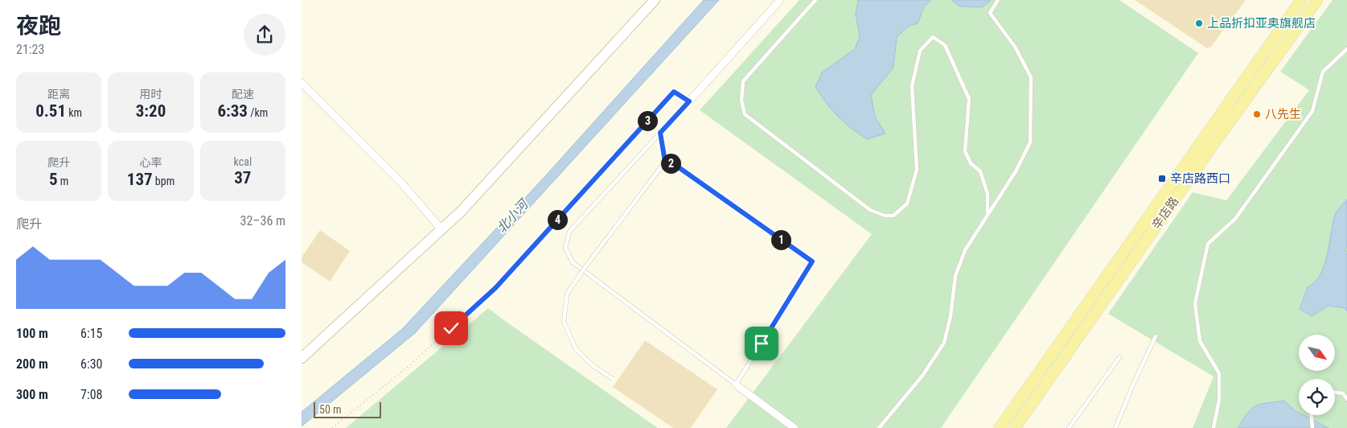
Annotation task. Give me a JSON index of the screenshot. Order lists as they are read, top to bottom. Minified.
{"streets":{"main road":["辛店路"]},"water":["北小河"],"places":{"other":["上品折扣亚奥旗舰店","八先生"],"transit":["辛店路西口"]},"scale_bar":"50 m","north":"bottom right","page":{"heading":["夜跑","21:23"],"stats":[["距离","0.51 km"],["用时","3:20"],["配速","6:33 /km"],["爬升","5 m"],["心率","137 bpm"],["kcal","37"]],"pins":["3","2","4","1"],"chart":["爬升","32–36 m"],"list":[{"name":"100 m","note":"6:15"},{"name":"200 m","note":"6:30"},{"name":"300 m","note":"7:08"}],"scale":"50 m"}}
